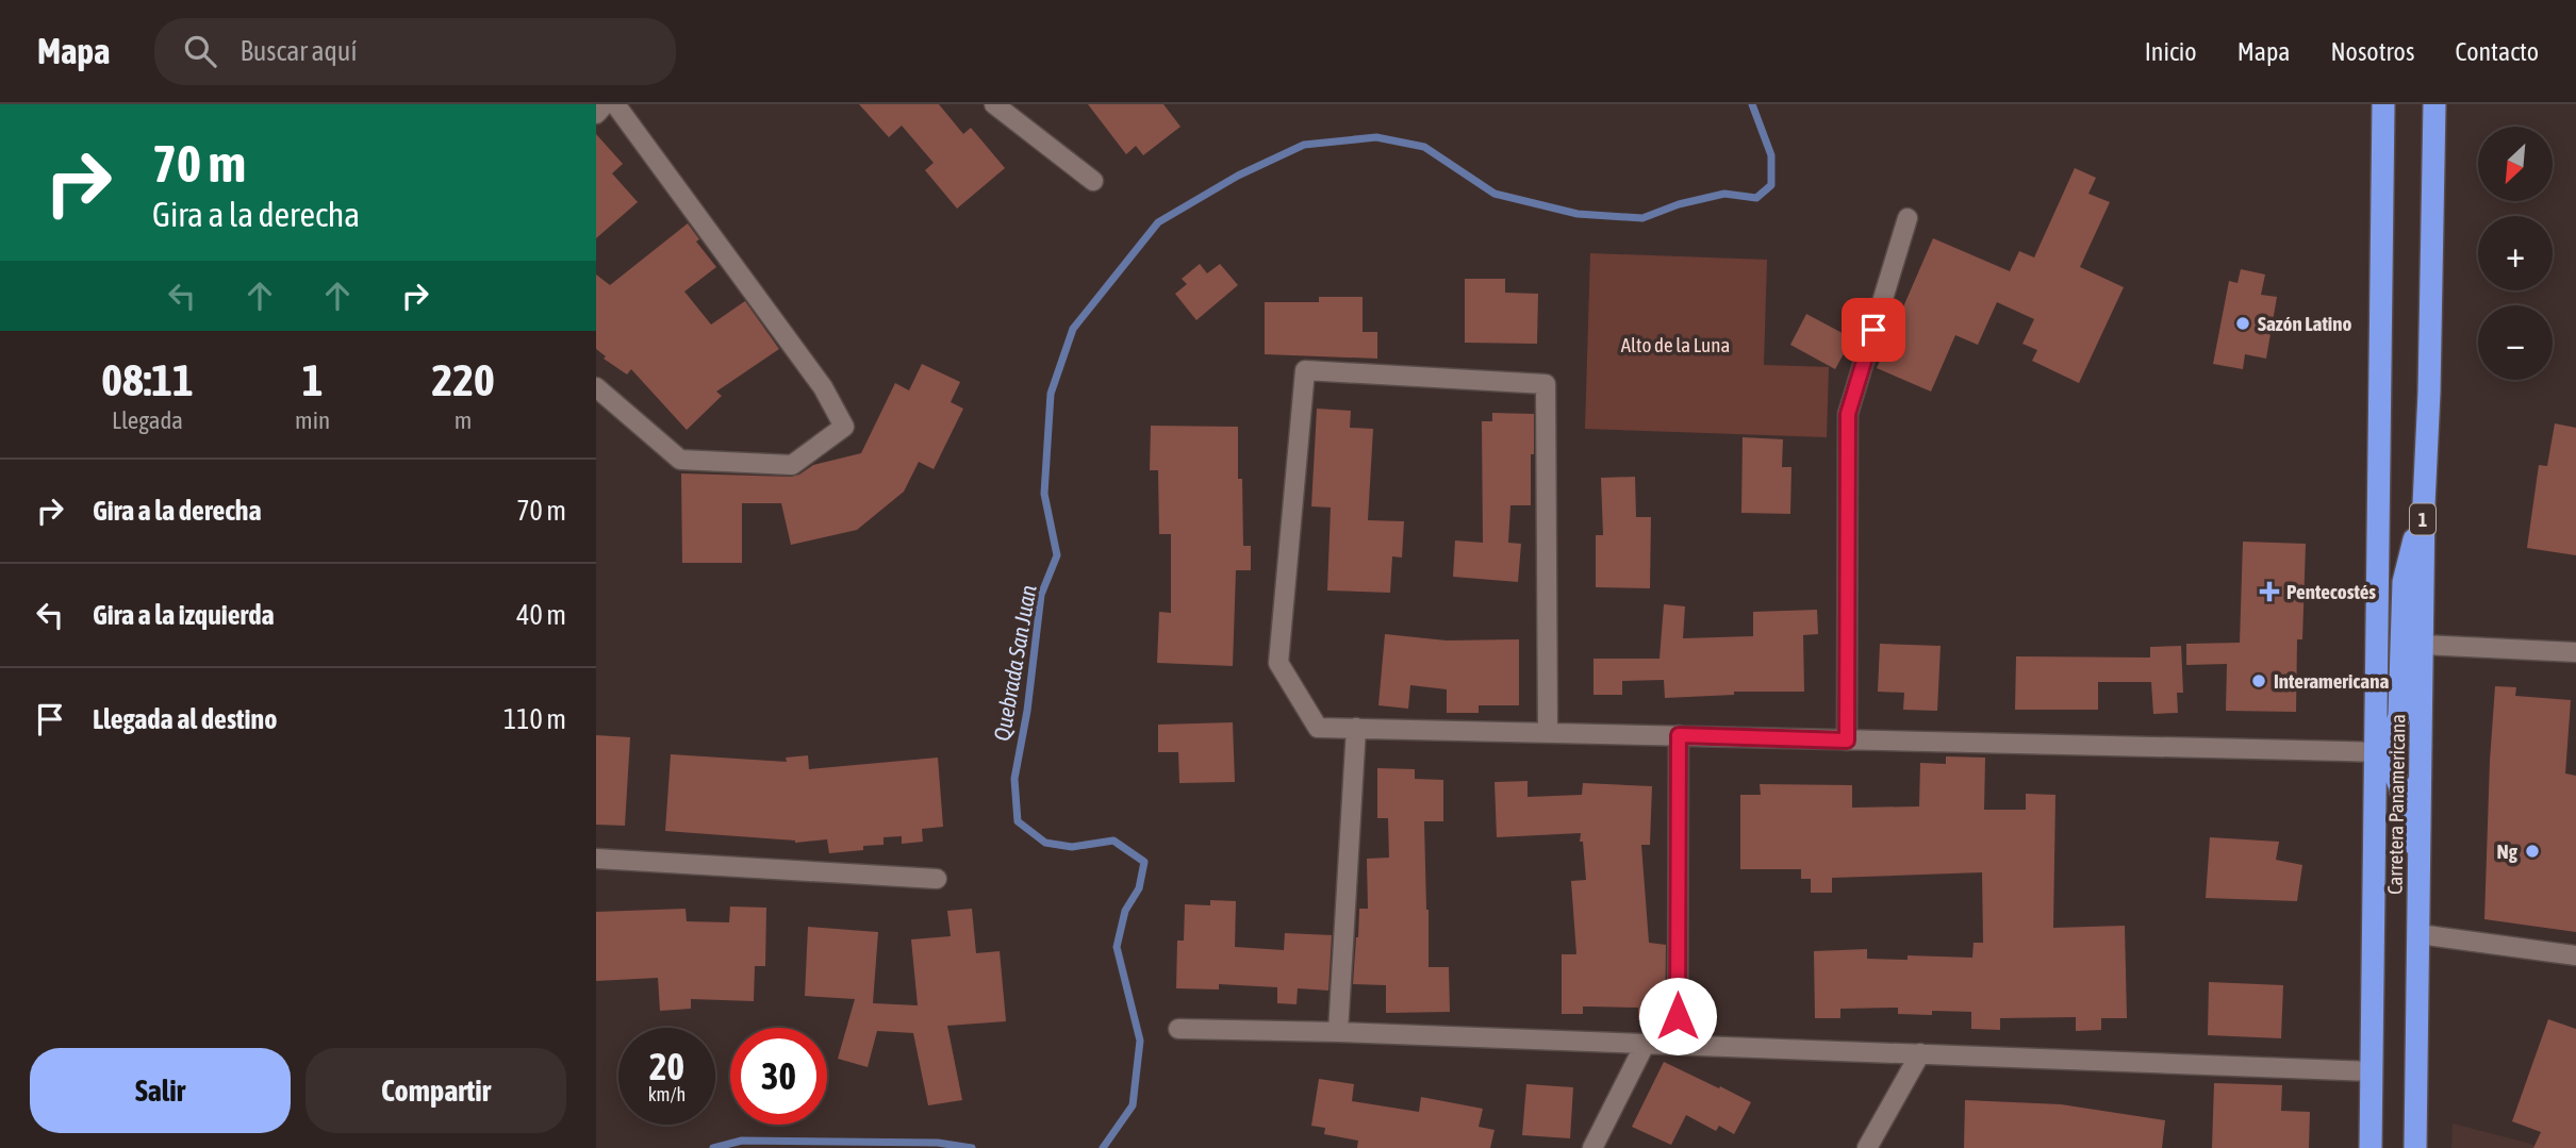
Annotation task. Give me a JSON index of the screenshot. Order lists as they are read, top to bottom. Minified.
{"streets":{"highway":["1","Carretera Panamericana"]},"water":["Quebrada San Juan"],"parks":["Alto de la Luna"],"places":{"other":["Sazón Latino","Interamericana","Ng"],"health":["Pentecostés"]},"north":"bottom left","page":{"header":"Mapa","search":"Buscar aquí","nav":["Inicio","Mapa","Nosotros","Contacto"],"turn":["70 m","Gira a la derecha"],"map_buttons":["+","−"],"eta":["08:11","Llegada","1","min","220","m"],"list":[{"name":"Gira a la derecha","value":"70 m"},{"name":"Gira a la izquierda","value":"40 m"},{"name":"Llegada al destino","value":"110 m"}],"speed":"20 km/h","limit":"30","buttons":["Salir","Compartir"]}}
